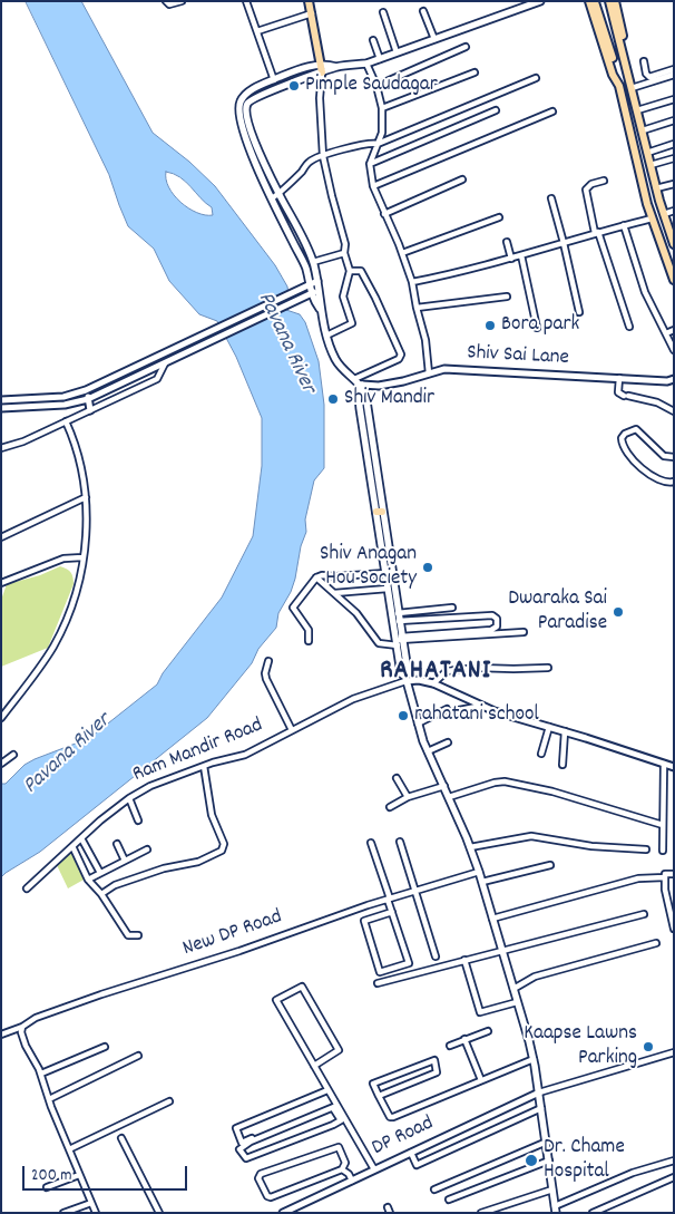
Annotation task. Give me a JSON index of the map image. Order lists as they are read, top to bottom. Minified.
{"streets":{"street":["Shiv Sai Lane","Ram Mandir Road","New DP Road","DP Road"]},"districts":["RAHATANI"],"water":["Pavana River"],"places":["Pimple Saudagar","Bora park","Shiv Mandir","Shiv Anagan Hou Society","Dwaraka Sai Paradise","rahatani school","Kaapse Lawns Parking","Dr. Chame Hospital"],"scale_bar":"200 m"}
